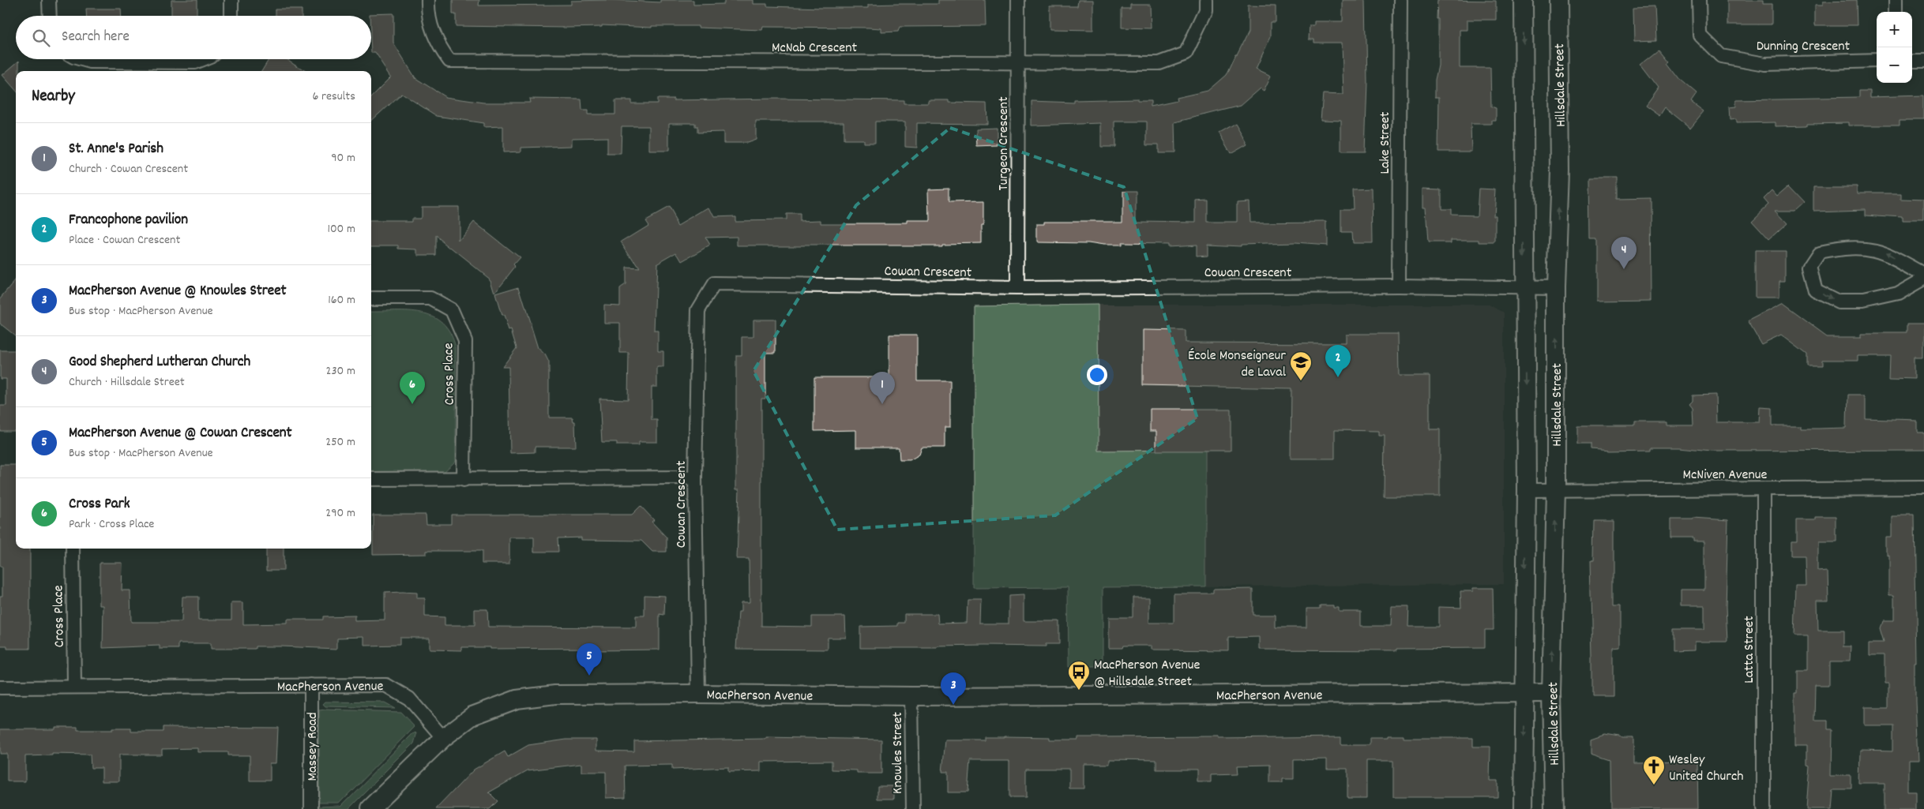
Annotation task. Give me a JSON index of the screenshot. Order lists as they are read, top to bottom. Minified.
{"streets":{"street":["Dunning Crescent","McNab Crescent","Hillsdale Street","Lake Street","Turgeon Crescent","Cowan Crescent","Cross Place","McNiven Avenue","Latta Street","MacPherson Avenue","Massey Road","Knowles Street"]},"crossings":[["McNab Crescent","Turgeon Crescent"],["Hillsdale Street","Cowan Crescent"],["Hillsdale Street","McNiven Avenue"],["Hillsdale Street","MacPherson Avenue"],["Lake Street","Cowan Crescent"],["Turgeon Crescent","Cowan Crescent"],["Cowan Crescent","MacPherson Avenue"],["Cross Place","MacPherson Avenue"],["McNiven Avenue","Latta Street"],["MacPherson Avenue","Massey Road"],["MacPherson Avenue","Knowles Street"]],"places":{"school or university":["École Monseigneur de Laval"],"bus stop":["MacPherson Avenue @ Hillsdale Street"],"church":["Wesley United Church"]},"page":{"map_buttons":["+","−"],"search":"Search here","heading":["Nearby","6 results"],"list":[{"mark":"1","name":"St. Anne's Parish","note":"Church · Cowan Crescent","value":"90 m"},{"mark":"2","name":"Francophone pavilion","note":"Place · Cowan Crescent","value":"100 m"},{"mark":"3","name":"MacPherson Avenue @ Knowles Street","note":"Bus stop · MacPherson Avenue","value":"160 m"},{"mark":"4","name":"Good Shepherd Lutheran Church","note":"Church · Hillsdale Street","value":"230 m"},{"mark":"5","name":"MacPherson Avenue @ Cowan Crescent","note":"Bus stop · MacPherson Avenue","value":"250 m"},{"mark":"6","name":"Cross Park","note":"Park · Cross Place","value":"290 m"}],"pins":["4","2","1","6","5","3"]}}
